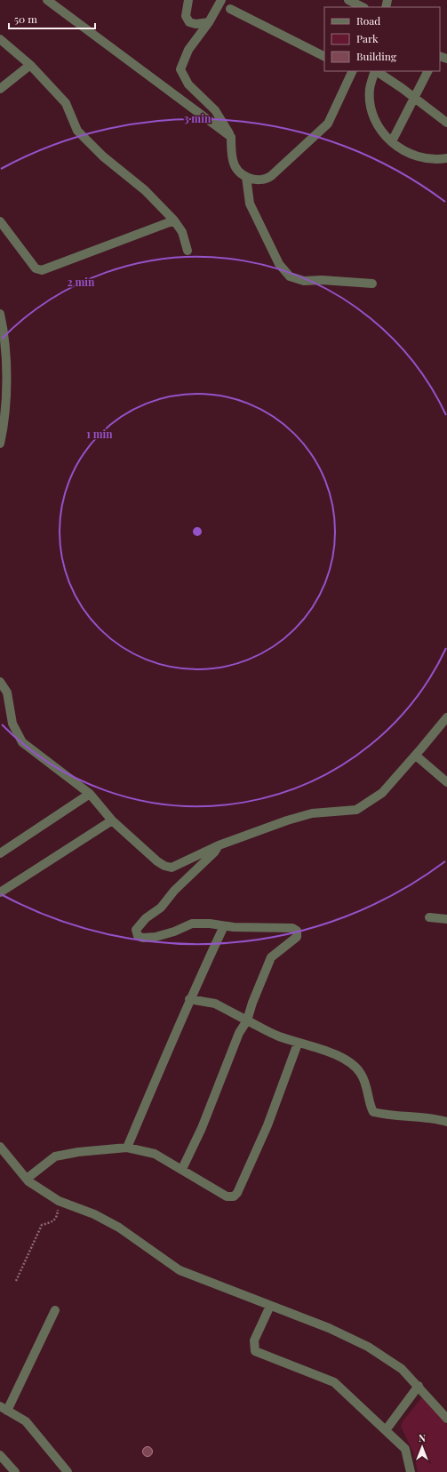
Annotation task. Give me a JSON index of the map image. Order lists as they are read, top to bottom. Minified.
{"legend":["Road","Park","Building"],"scale_bar":"50 m","north":"top","rings":["3 min","2 min","1 min"]}
